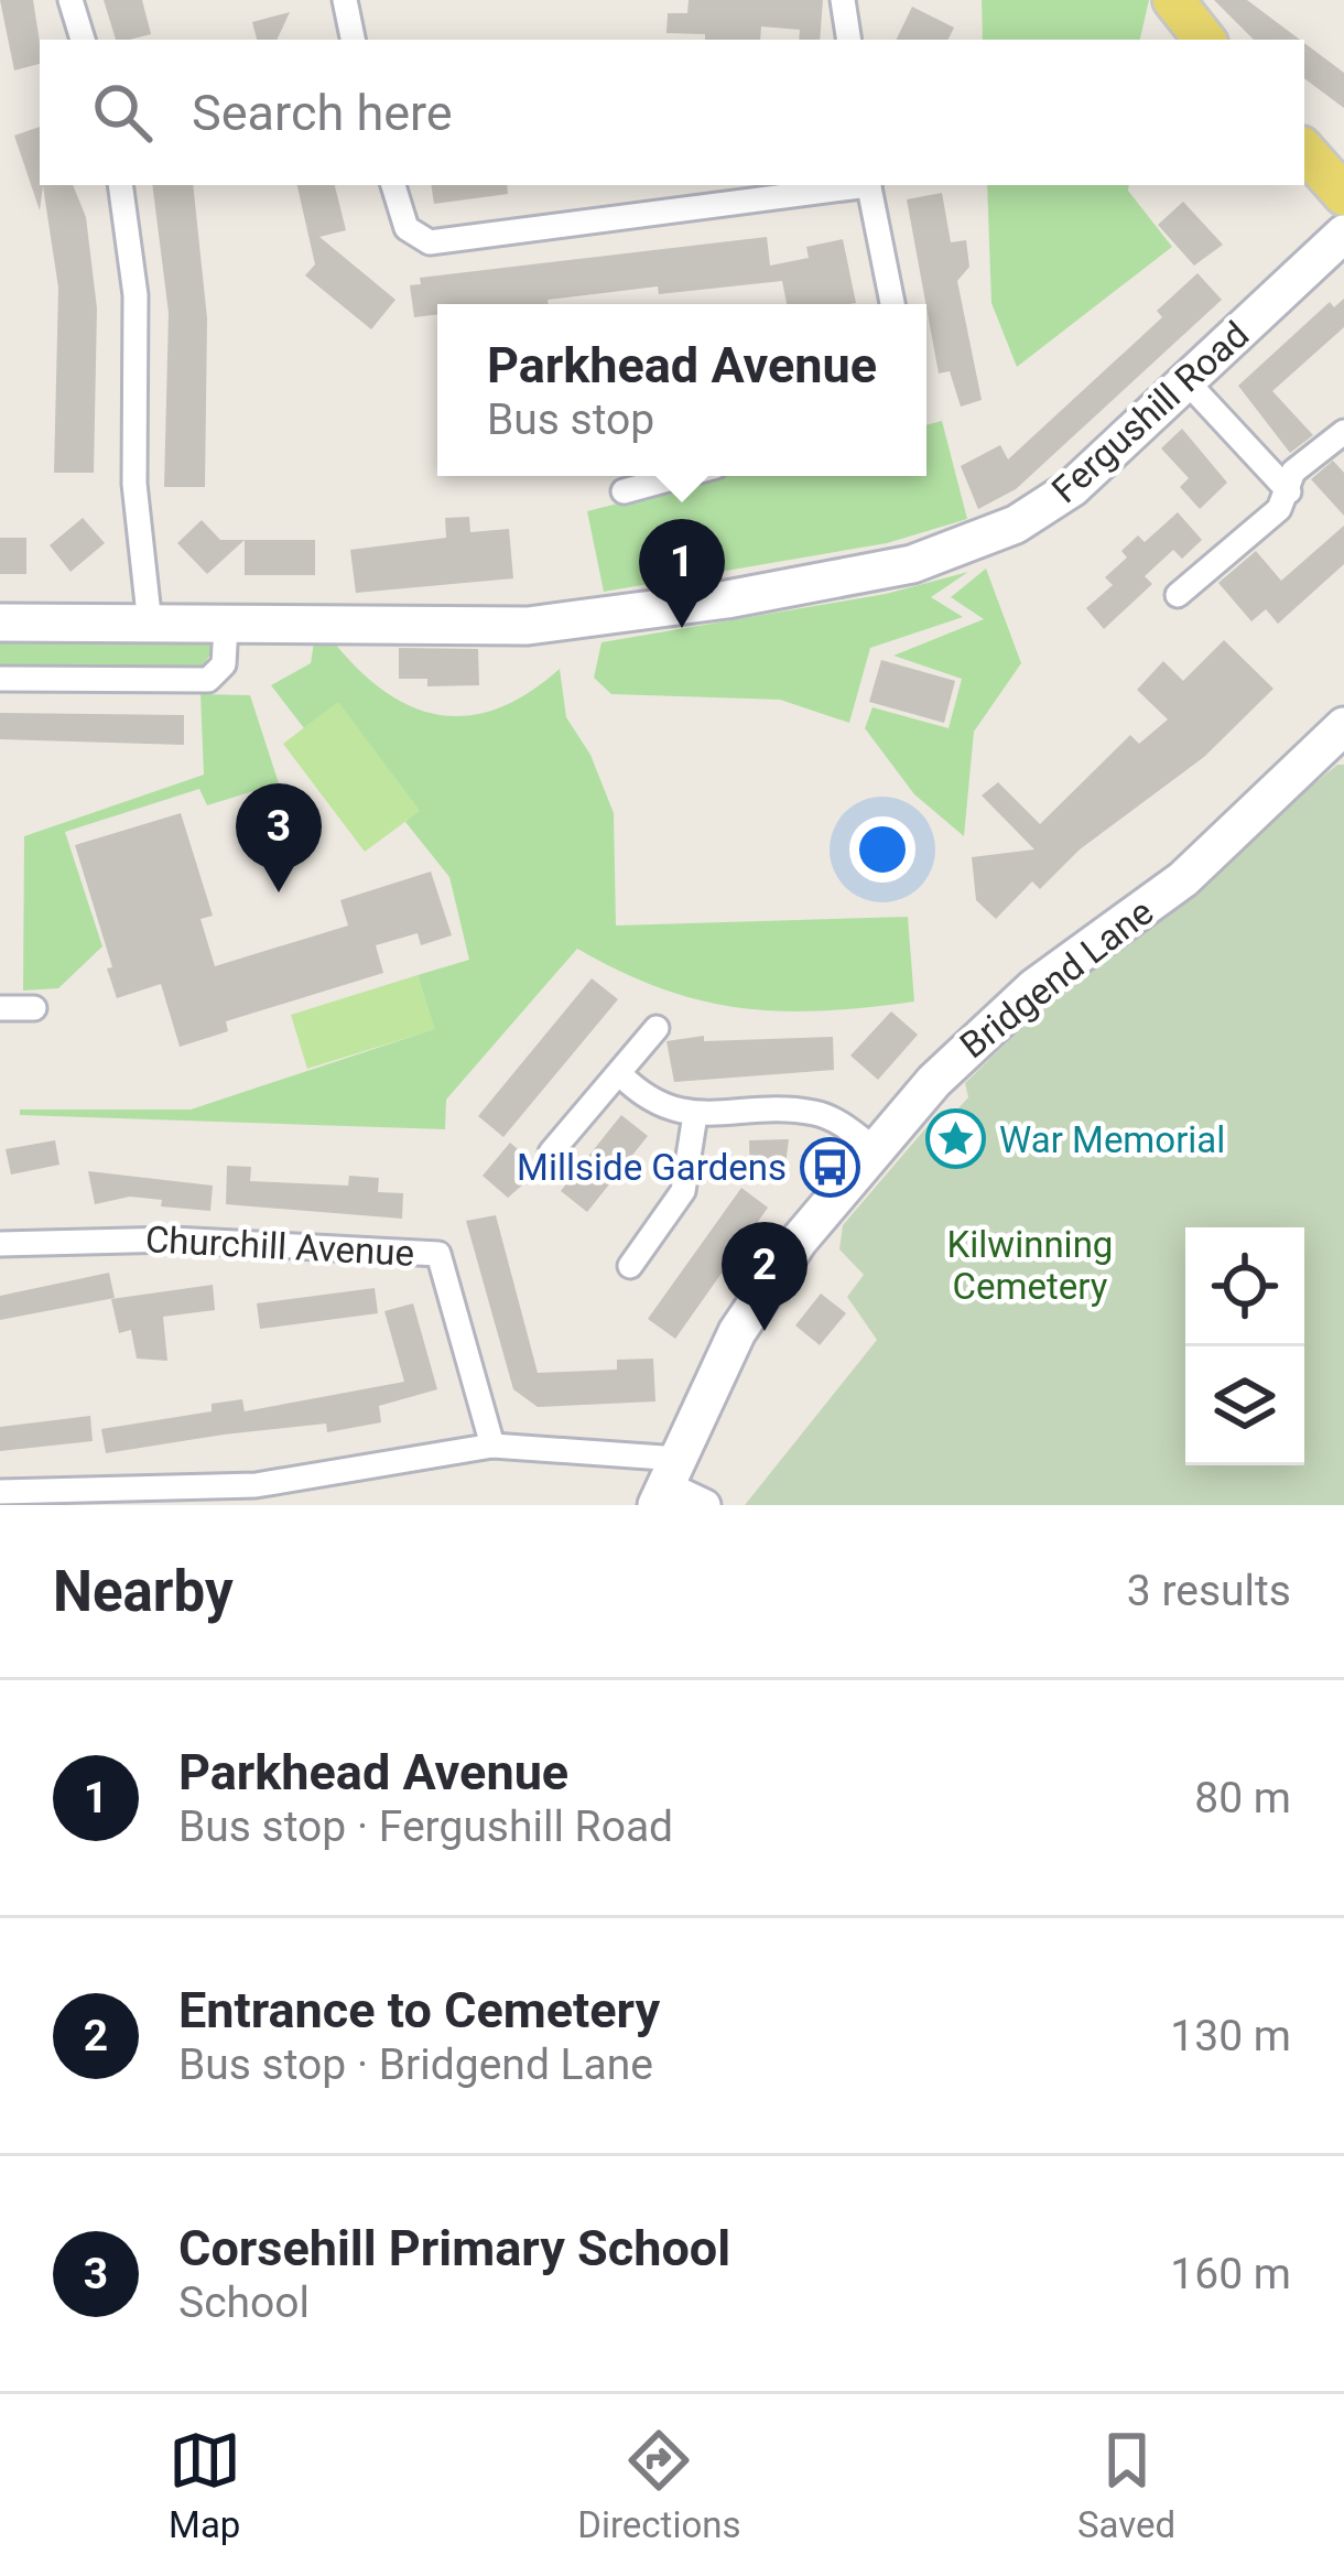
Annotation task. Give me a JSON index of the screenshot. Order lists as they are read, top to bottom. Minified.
{"streets":{"main road":["Fergushill Road","Bridgend Lane"],"street":["Churchill Avenue"]},"parks":["Kilwinning Cemetery"],"places":{"place":["War Memorial"],"bus stop":["Millside Gardens"]},"page":{"search":"Search here","popup":["Parkhead Avenue","Bus stop"],"pins":["1","3","2"],"heading":["Nearby","3 results"],"list":[{"mark":"1","name":"Parkhead Avenue","note":"Bus stop · Fergushill Road","value":"80 m"},{"mark":"2","name":"Entrance to Cemetery","note":"Bus stop · Bridgend Lane","value":"130 m"},{"mark":"3","name":"Corsehill Primary School","note":"School","value":"160 m"}],"nav":["Map","Directions","Saved"]}}
